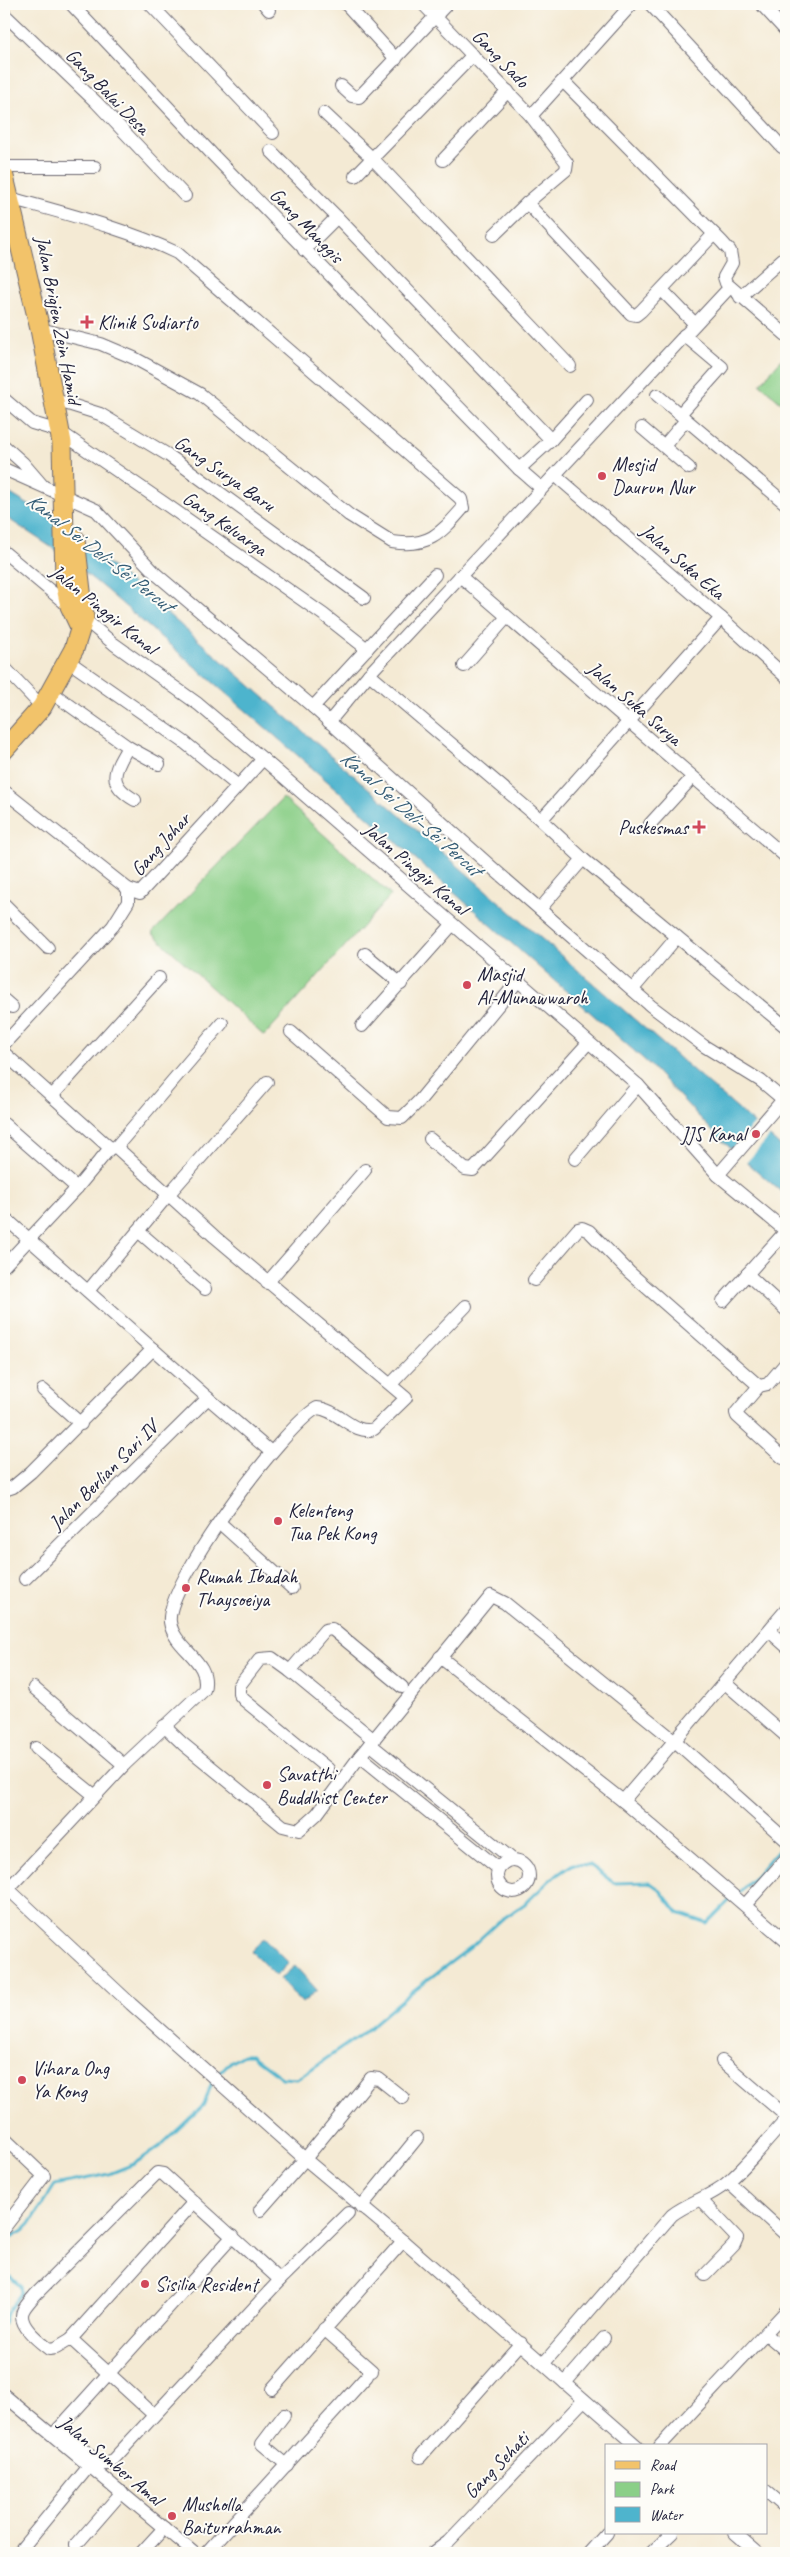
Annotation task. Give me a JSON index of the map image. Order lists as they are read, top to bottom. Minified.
{"streets":{"main road":["Jalan Brigjen Zein Hamid"],"street":["Gang Sado","Gang Balai Desa","Gang Manggis","Gang Surya Baru","Gang Keluarga","Jalan Suka Eka","Jalan Pinggir Kanal","Jalan Suka Surya","Gang Johar","Jalan Berlian Sari IV","Jalan Sumber Amal","Gang Sehati"]},"crossings":[["Jalan Brigjen Zein Hamid","Gang Surya Baru"],["Jalan Brigjen Zein Hamid","Gang Keluarga"],["Jalan Brigjen Zein Hamid","Jalan Pinggir Kanal"],["Jalan Pinggir Kanal","Gang Johar"]],"water":["Kanal Sei Deli–Sei Percut"],"places":{"health":["Klinik Sudiarto","Puskesmas"],"other":["Mesjid Daurun Nur","Masjid Al-Munawwaroh","JJS Kanal","Kelenteng Tua Pek Kong","Rumah Ibadah Thaysoeiya","Savatthi Buddhist Center","Vihara Ong Ya Kong","Sisilia Resident","Musholla Baiturrahman"]},"legend":["Road","Park","Water"]}
